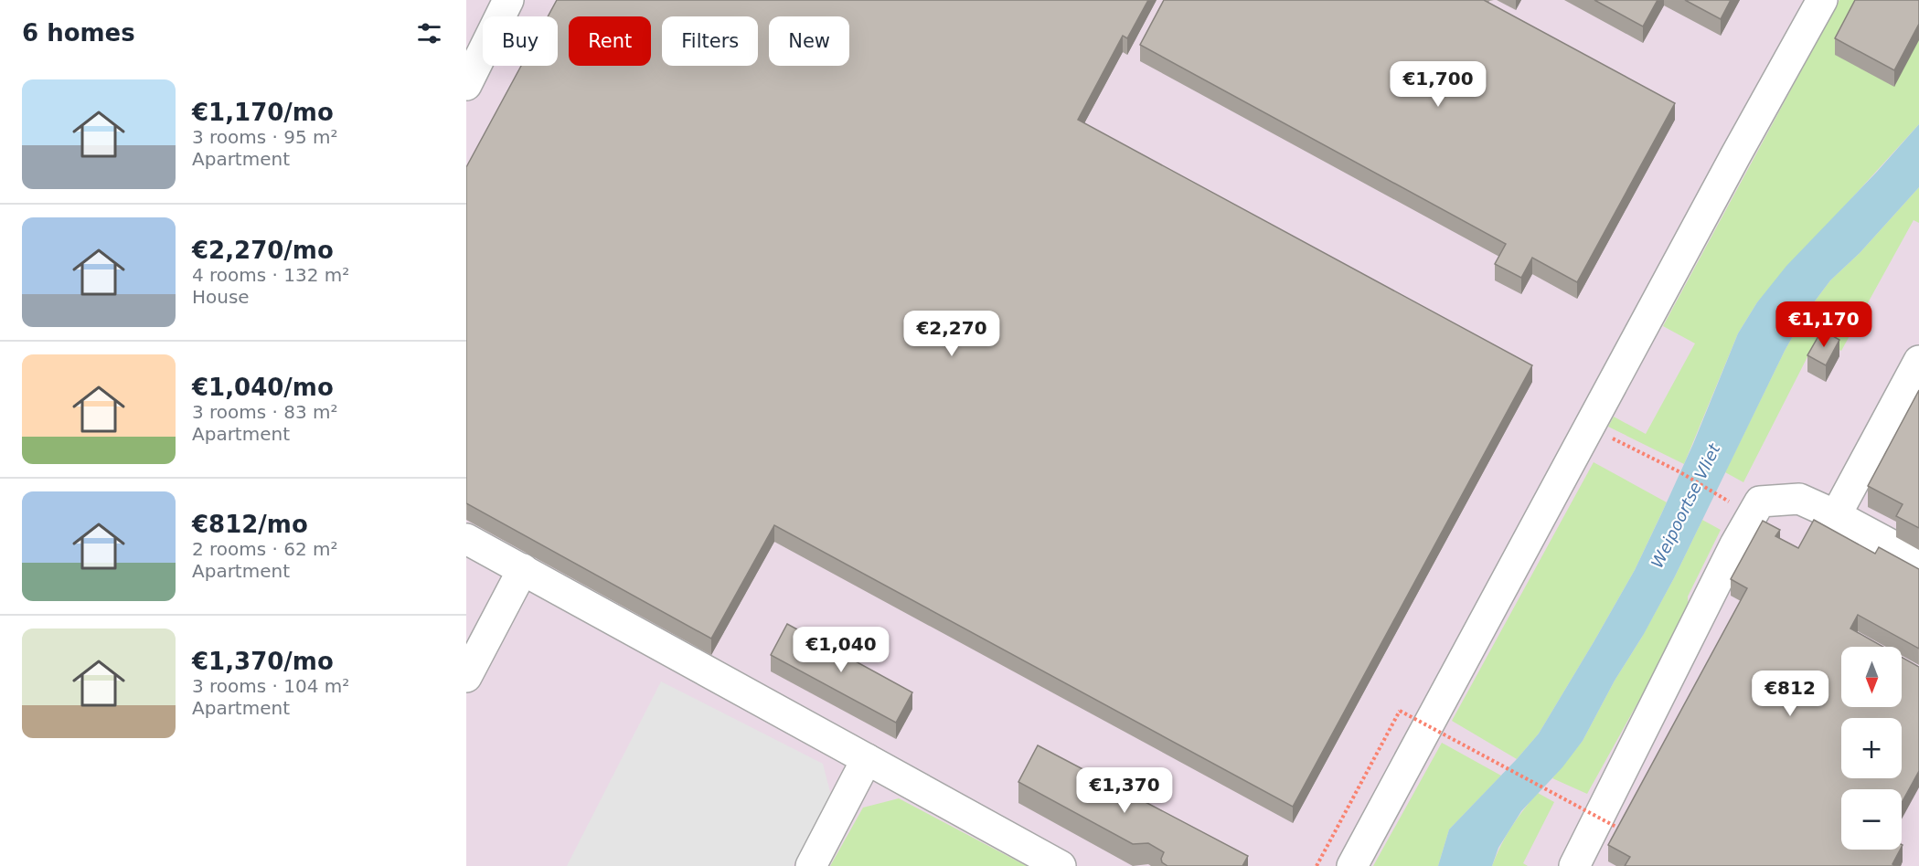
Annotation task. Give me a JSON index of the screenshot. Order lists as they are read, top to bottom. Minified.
{"water":["Weipoortse Vliet"],"north":"bottom","page":{"heading":"6 homes","chip":["Buy","Rent","Filters","New"],"price":["€1,700","€1,170","€2,270","€1,040","€812","€1,370"],"list":[{"name":"€1,170/mo","note":"3 rooms · 95 m² · Apartment"},{"name":"€2,270/mo","note":"4 rooms · 132 m² · House"},{"name":"€1,040/mo","note":"3 rooms · 83 m² · Apartment"},{"name":"€812/mo","note":"2 rooms · 62 m² · Apartment"},{"name":"€1,370/mo","note":"3 rooms · 104 m² · Apartment"}],"map_buttons":["+","−"]}}
